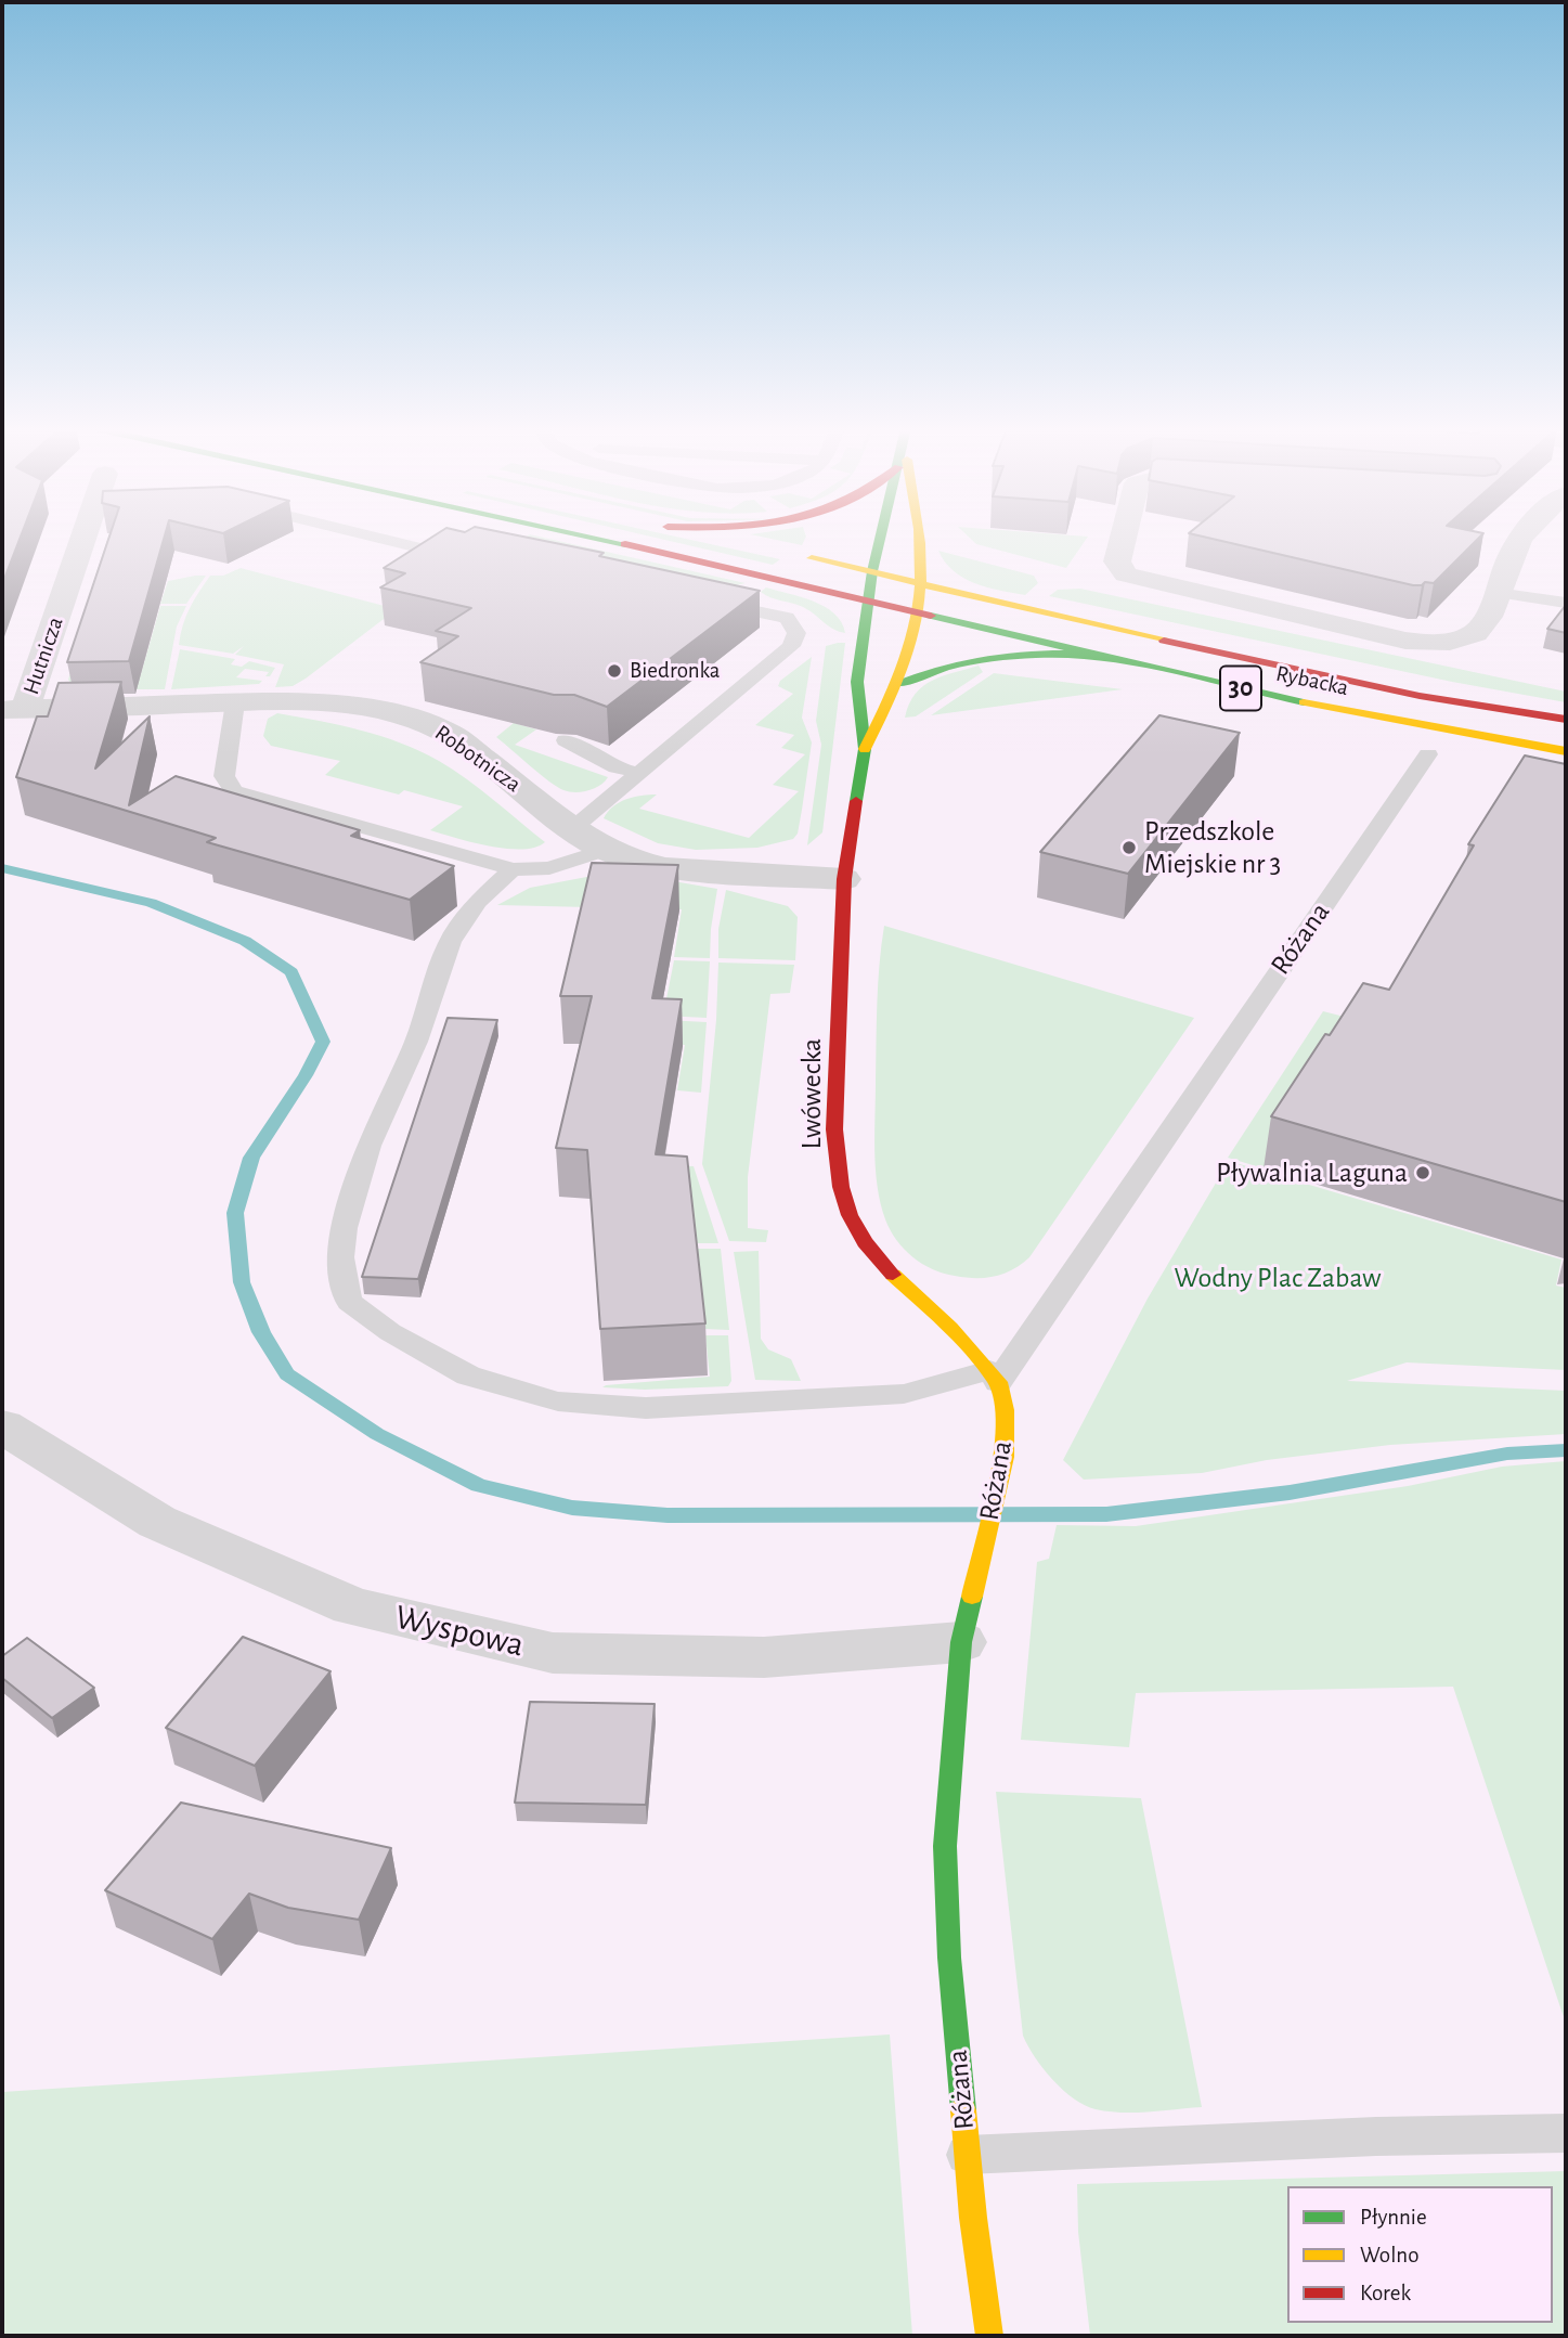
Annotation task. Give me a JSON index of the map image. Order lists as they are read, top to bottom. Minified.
{"streets":{"street":["Hutnicza","Rybacka","30","Robotnicza","Różana","Lwówecka","Wyspowa"]},"crossings":[["Hutnicza","Robotnicza"],["Rybacka","30"],["Rybacka","Lwówecka"],["30","Lwówecka"],["Robotnicza","Lwówecka"],["Różana","Lwówecka"],["Różana","Wyspowa"]],"parks":["Wodny Plac Zabaw"],"places":["Biedronka","Przedszkole Miejskie nr 3","Pływalnia Laguna"],"legend":["Płynnie","Wolno","Korek"]}
